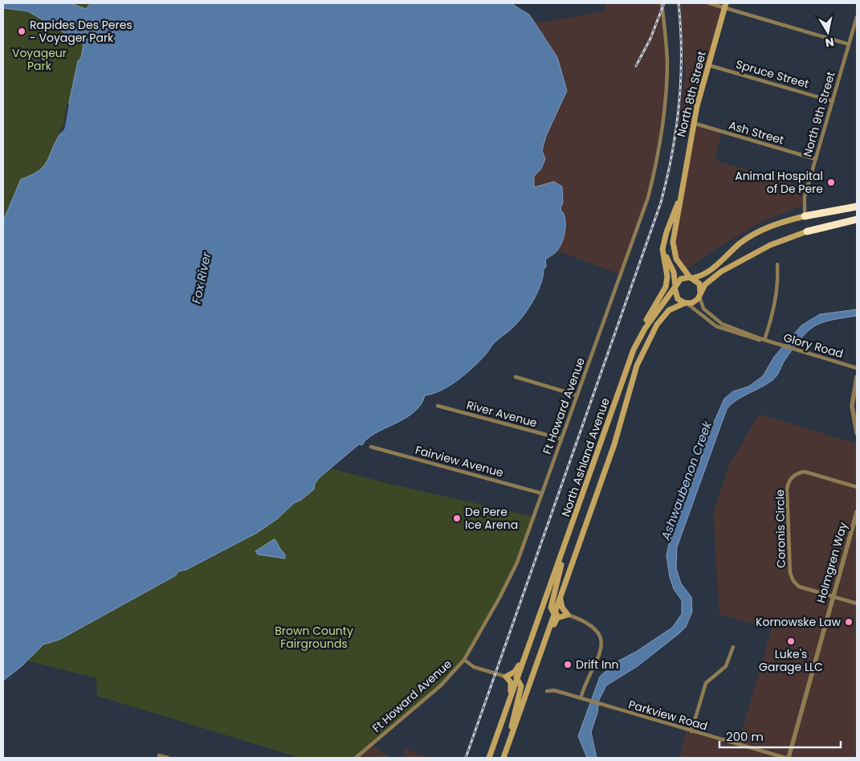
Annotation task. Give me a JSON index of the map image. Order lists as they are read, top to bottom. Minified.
{"streets":{"main road":["North 8th Street","North Ashland Avenue"],"street":["Spruce Street","North 9th Street","Ash Street","Glory Road","Ft Howard Avenue","River Avenue","Fairview Avenue","Coronis Circle","Holmgren Way","Parkview Road"]},"crossings":[["Spruce Street","North 8th Street"],["Spruce Street","North 9th Street"],["North 8th Street","Ash Street"],["North 8th Street","Glory Road"],["North 8th Street","North Ashland Avenue"],["North 9th Street","Ash Street"],["Glory Road","North Ashland Avenue"],["Ft Howard Avenue","River Avenue"],["Ft Howard Avenue","Fairview Avenue"],["Coronis Circle","Holmgren Way"]],"water":["Fox River","Ashwaubenon Creek"],"parks":["Voyageur Park","Brown County Fairgrounds"],"places":["Rapides Des Peres - Voyager Park","Animal Hospital of De Pere","De Pere Ice Arena","Kornowske Law","Luke's Garage LLC","Drift Inn"],"scale_bar":"200 m","north":"bottom"}
